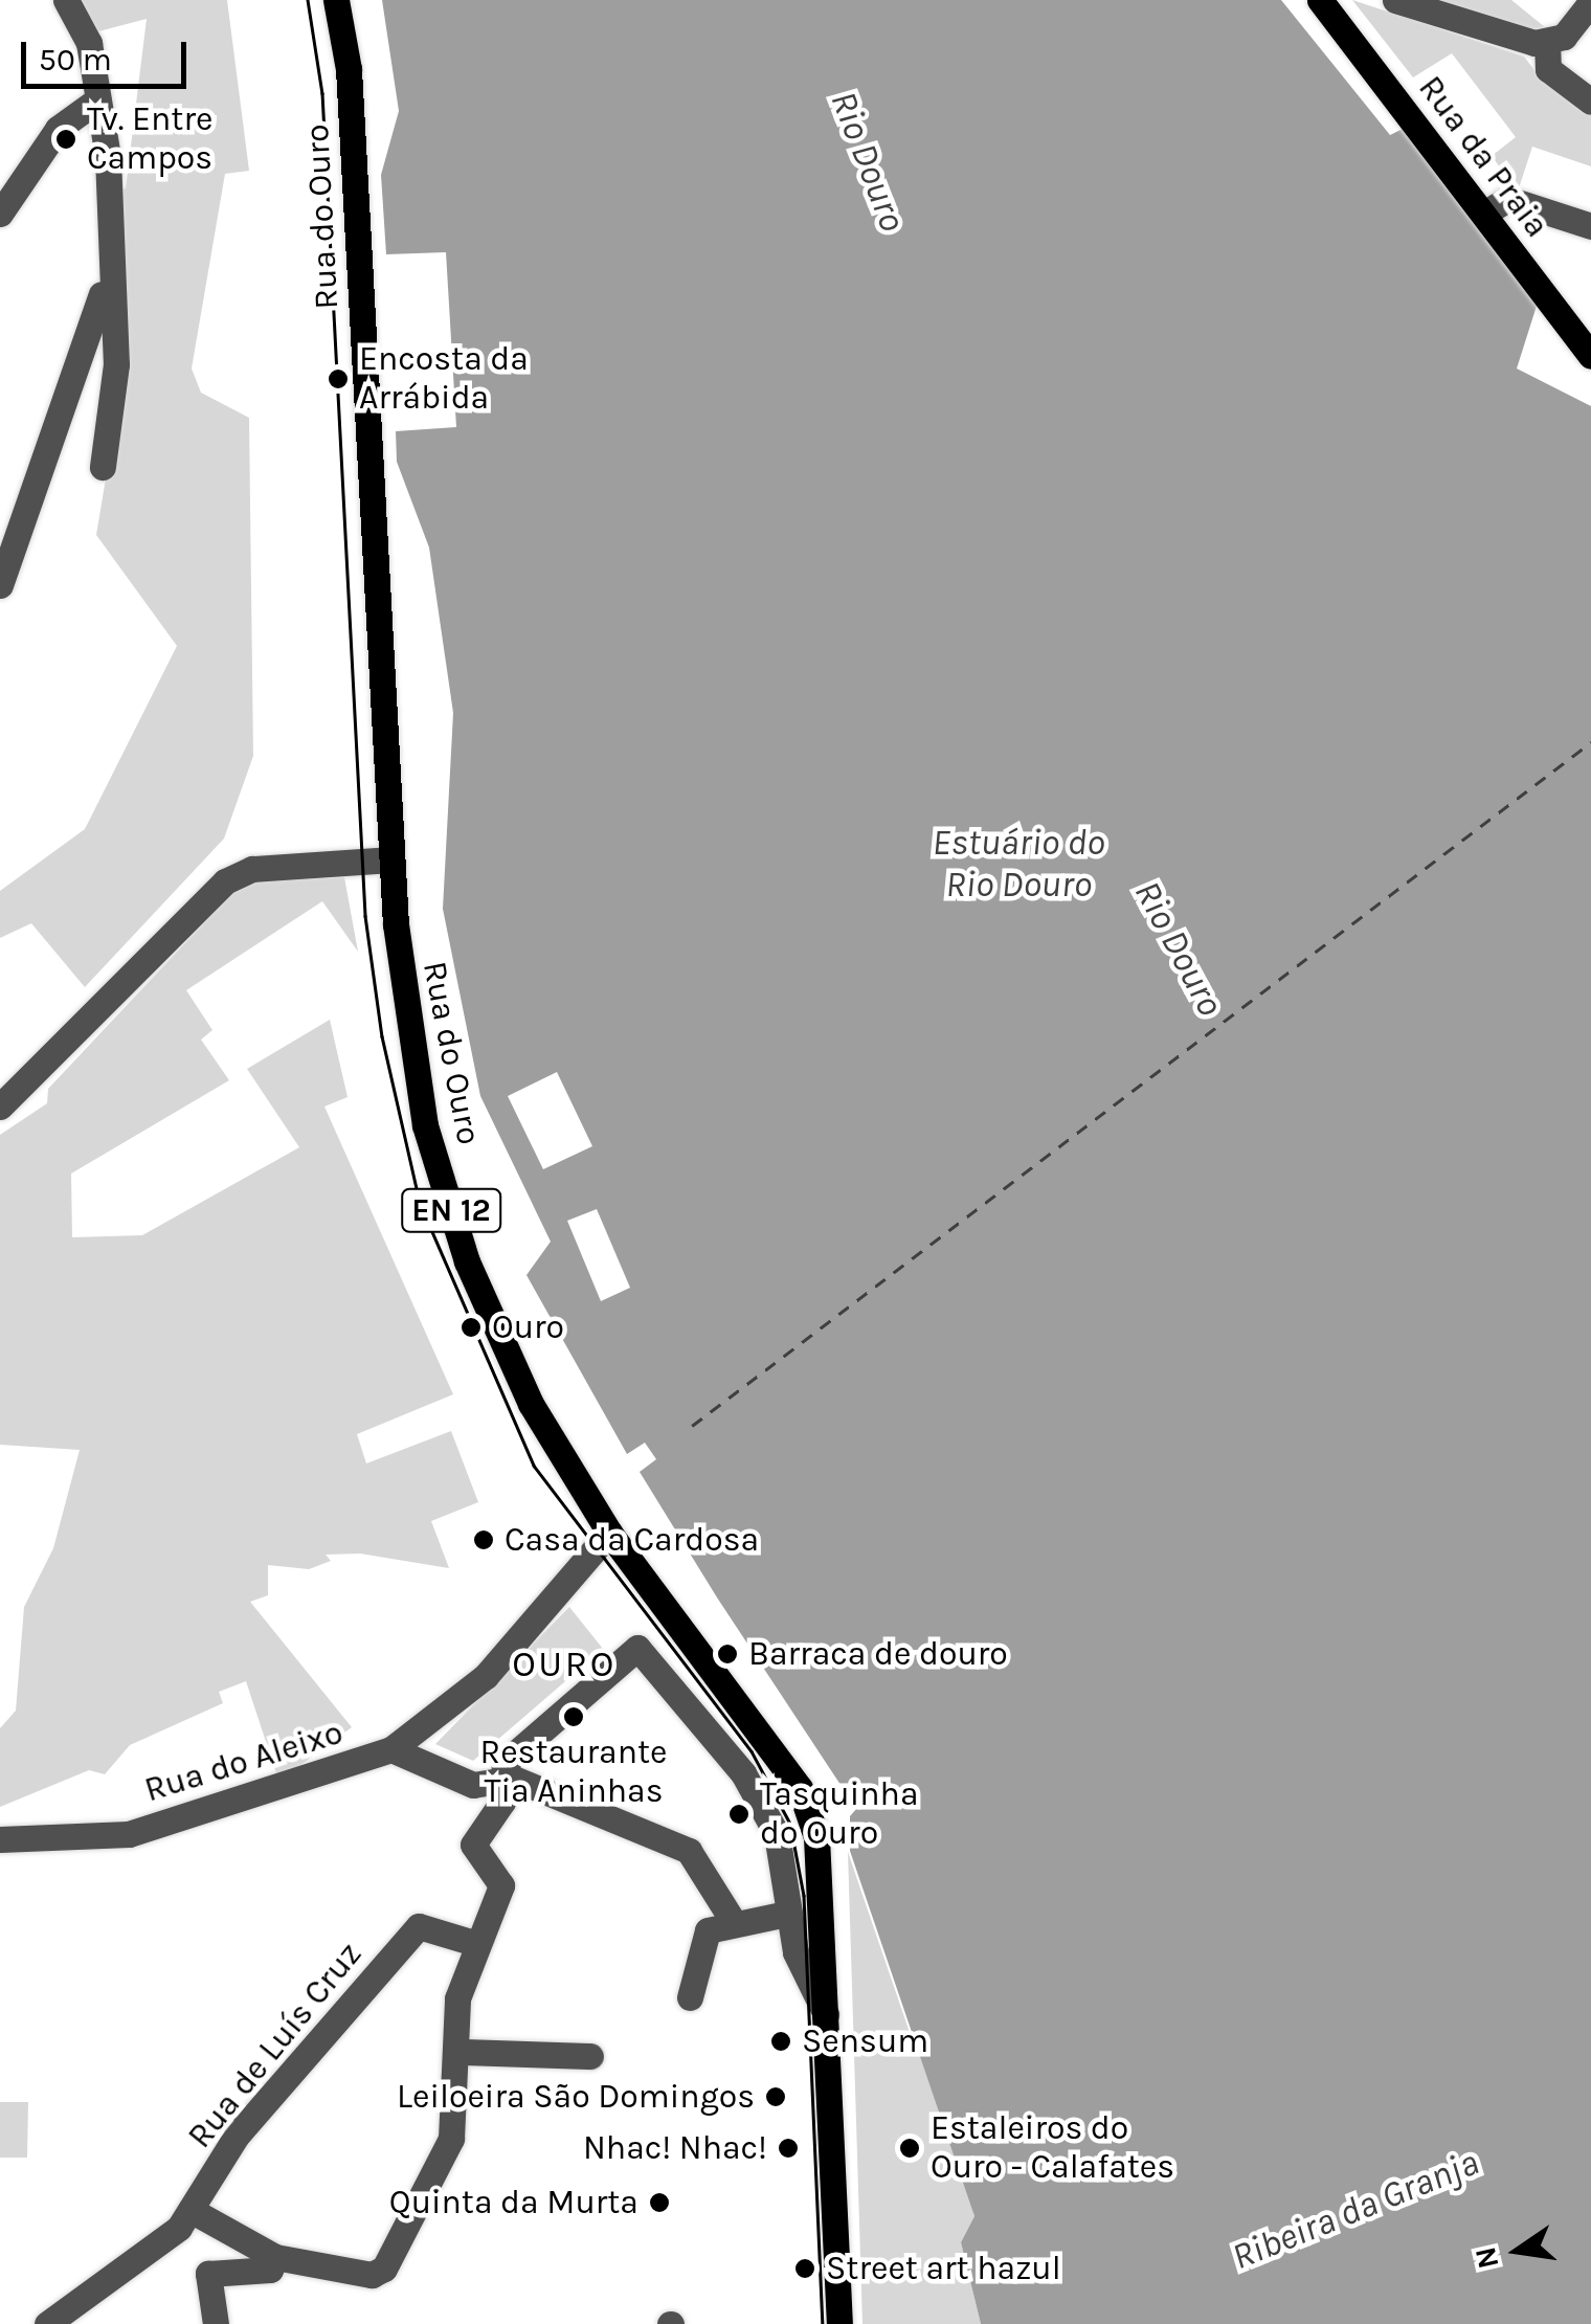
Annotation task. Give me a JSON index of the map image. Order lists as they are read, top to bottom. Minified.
{"streets":{"main road":["Rua da Praia","Rua do Ouro","EN 12"],"street":["Rua do Aleixo","Rua de Luís Cruz"]},"crossings":[["Rua do Ouro","Rua do Aleixo"]],"districts":["OURO"],"water":["Rio Douro","Estuário do Rio Douro","Ribeira da Granja"],"places":["Tv. Entre Campos","Encosta da Arrábida","Ouro","Casa da Cardosa","Barraca de douro","Restaurante Tia Aninhas","Tasquinha do Ouro","Sensum","Leiloeira São Domingos","Nhac! Nhac!","Estaleiros do Ouro - Calafates","Quinta da Murta","Street art hazul"],"scale_bar":"50 m","north":"left"}
